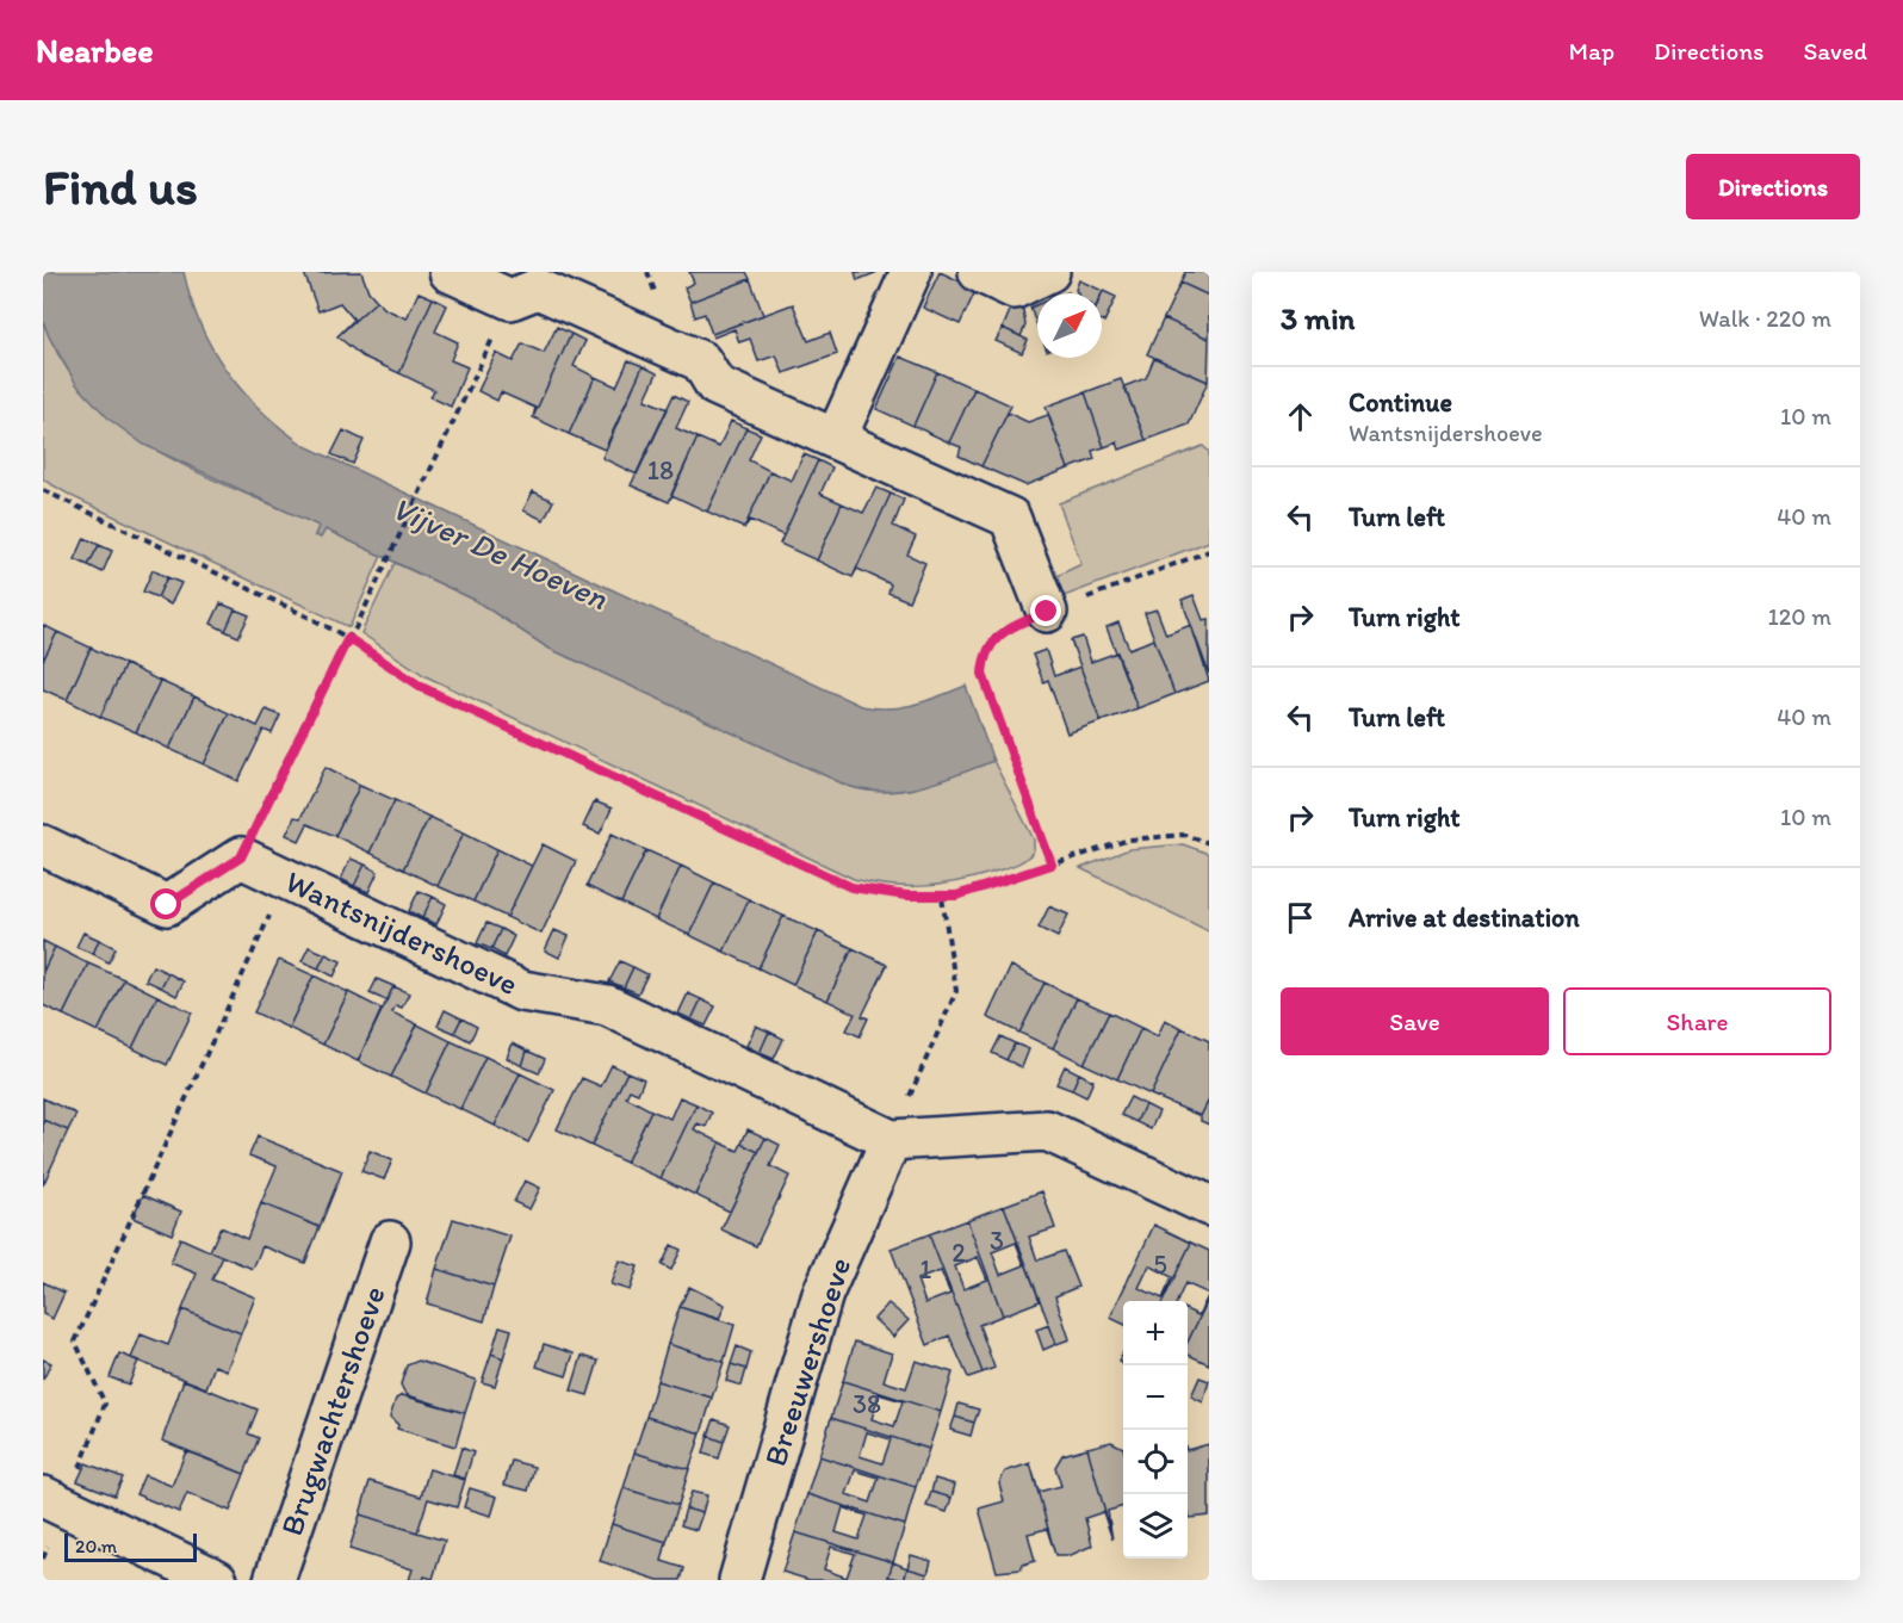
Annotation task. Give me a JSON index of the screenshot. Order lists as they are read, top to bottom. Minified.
{"streets":{"street":["Wantsnijdershoeve","Breeuwershoeve","Brugwachtershoeve"]},"crossings":[["Wantsnijdershoeve","Breeuwershoeve"]],"water":["Vijver De Hoeven"],"house_numbers":["18","3","2","5","1","38"],"scale_bar":"20 m","north":"top right","page":{"header":"Nearbee","nav":["Map","Directions","Saved"],"buttons":["Directions",["Save","Share"]],"title":"Find us","heading":["3 min","Walk · 220 m"],"list":[["Continue","Wantsnijdershoeve","10 m"],["Turn left","40 m"],["Turn right","120 m"],["Turn left","40 m"],["Turn right","10 m"],"Arrive at destination"],"map_buttons":["+","−"],"scale":"20 m"}}
